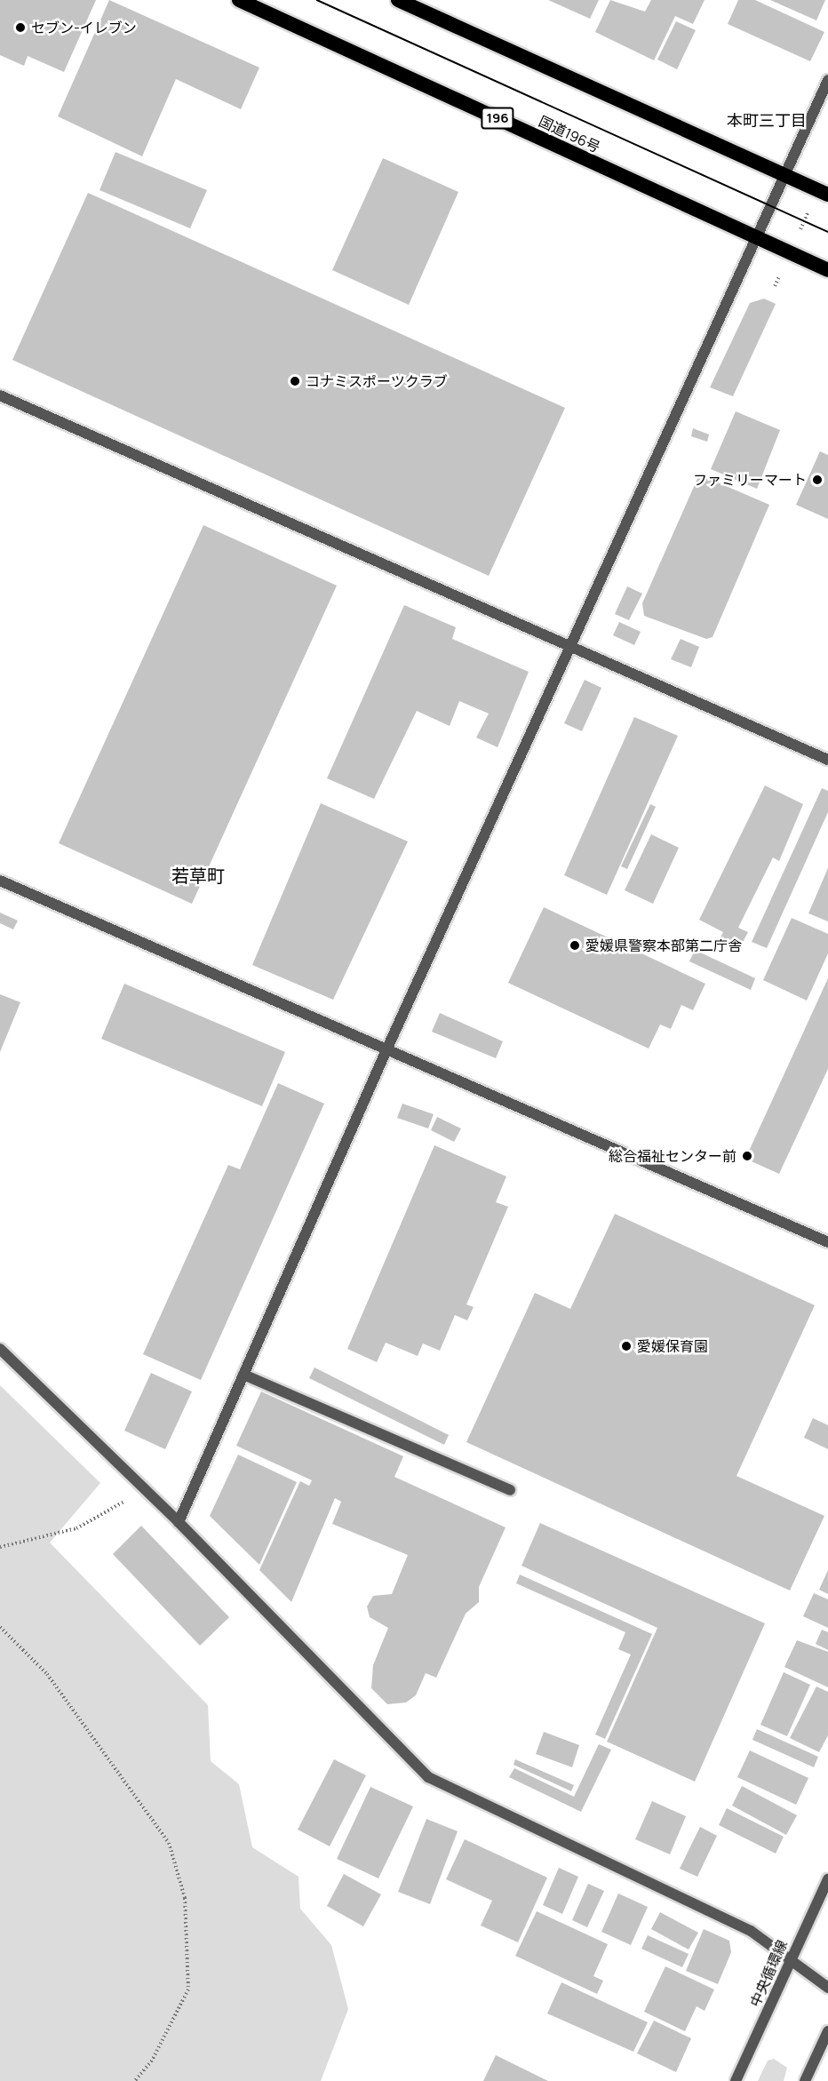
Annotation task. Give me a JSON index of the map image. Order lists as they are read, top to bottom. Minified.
{"streets":{"highway":["196","国道196号"],"street":["中央循環線"]},"districts":["本町三丁目","若草町"],"places":["セブン-イレブン","コナミスポーツクラブ","ファミリーマート","愛媛県警察本部第二庁舎","総合福祉センター前","愛媛保育園"]}
